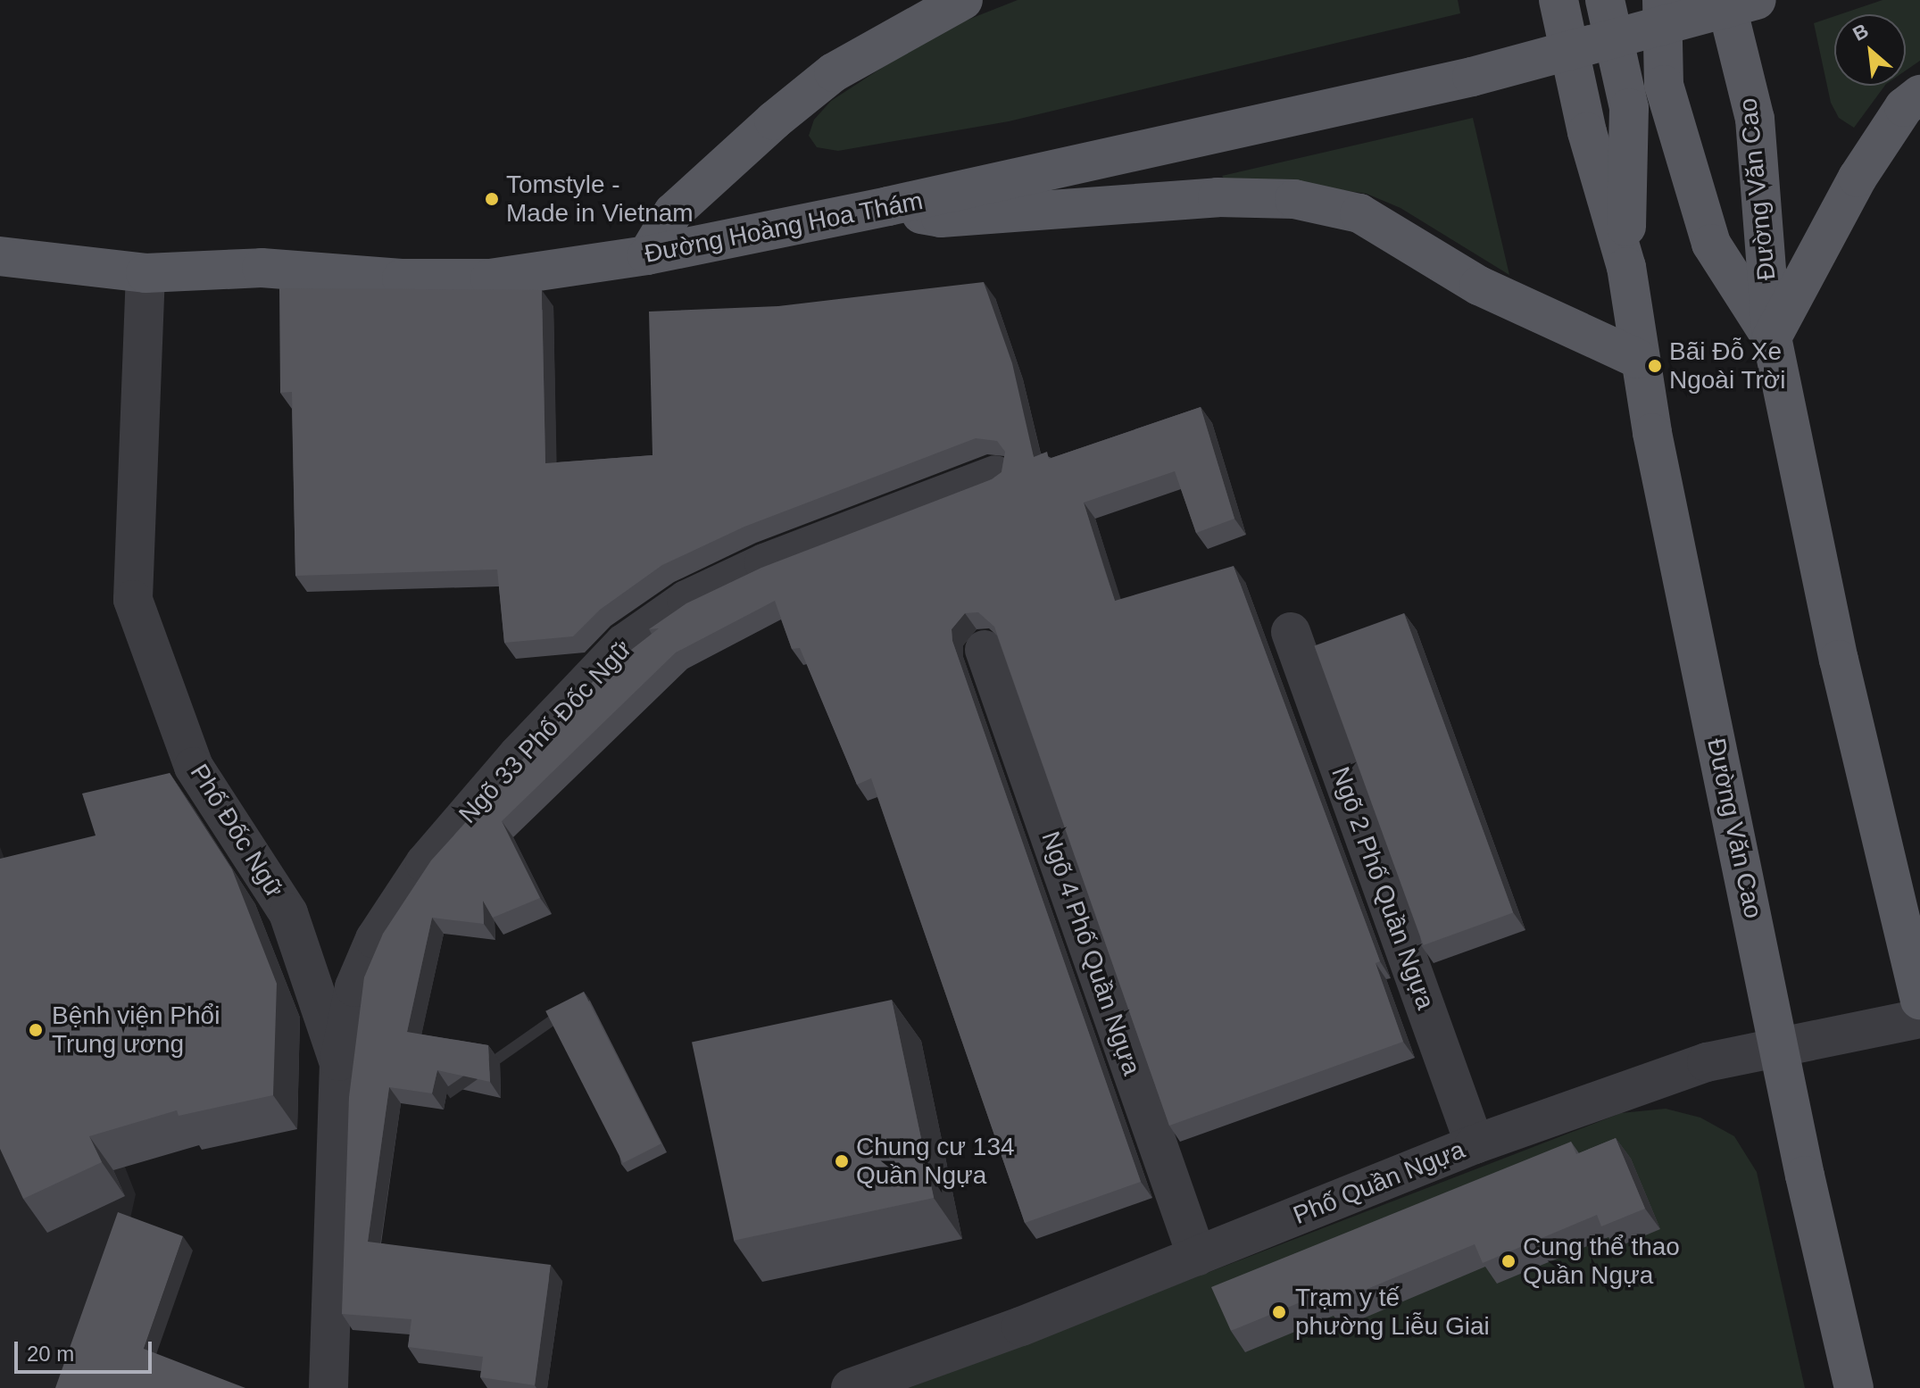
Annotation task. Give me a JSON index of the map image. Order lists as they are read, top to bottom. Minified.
{"streets":{"main road":["Đường Văn Cao","Đường Hoàng Hoa Thám"],"street":["Ngõ 33 Phố Đốc Ngữ","Phố Đốc Ngữ","Ngõ 2 Phố Quần Ngựa","Ngõ 4 Phố Quần Ngựa","Phố Quần Ngựa"]},"crossings":[["Đường Văn Cao","Phố Quần Ngựa"],["Đường Hoàng Hoa Thám","Phố Đốc Ngữ"],["Ngõ 33 Phố Đốc Ngữ","Phố Đốc Ngữ"],["Ngõ 2 Phố Quần Ngựa","Phố Quần Ngựa"],["Ngõ 4 Phố Quần Ngựa","Phố Quần Ngựa"]],"places":["Tomstyle - Made in Vietnam","Bãi Đỗ Xe Ngoài Trời","Bệnh viện Phổi Trung ương","Chung cư 134 Quần Ngựa","Cung thể thao Quần Ngựa","Trạm y tế phường Liễu Giai"],"scale_bar":"20 m","north":"top left"}
